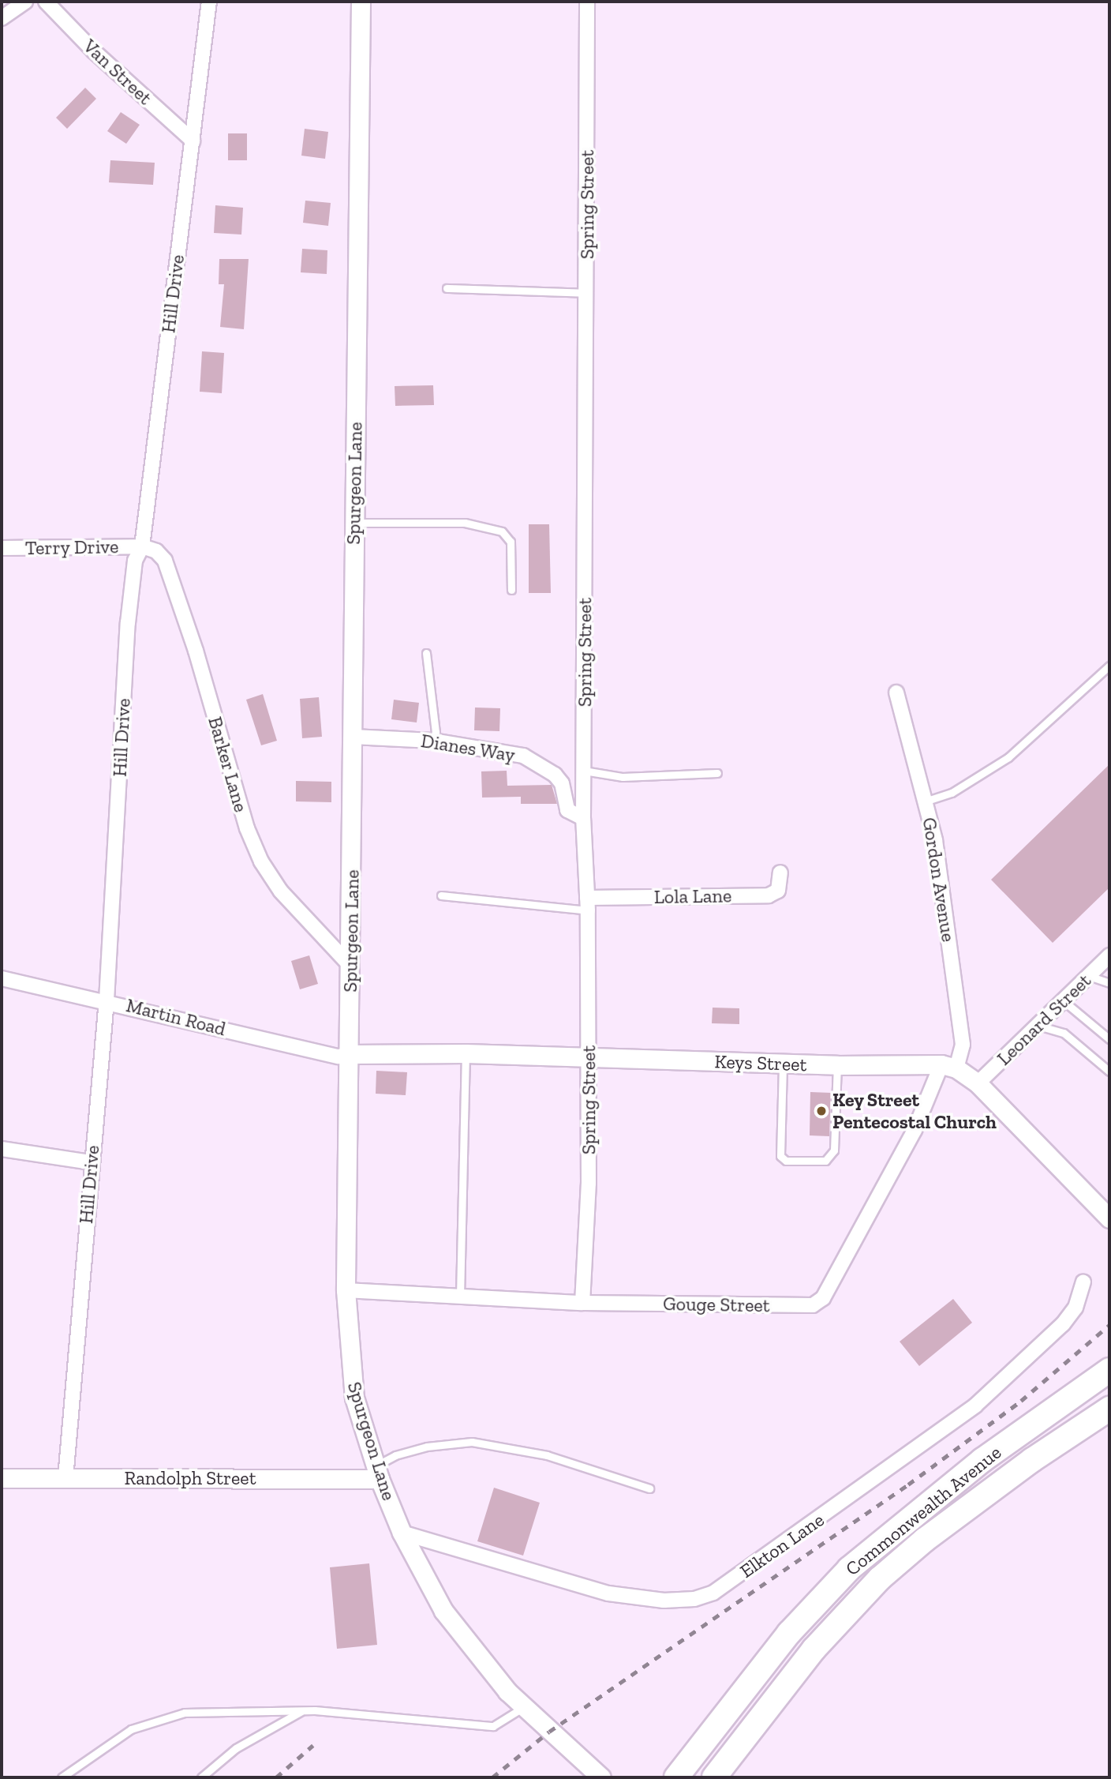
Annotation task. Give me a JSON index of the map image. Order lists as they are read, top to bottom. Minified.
{"streets":{"highway":["Commonwealth Avenue"],"street":["Van Street","Spring Street","Hill Drive","Spurgeon Lane","Terry Drive","Dianes Way","Barker Lane","Gordon Avenue","Lola Lane","Martin Road","Leonard Street","Keys Street","Gouge Street","Randolph Street","Elkton Lane"]},"crossings":[["Van Street","Hill Drive"],["Spring Street","Dianes Way"],["Spring Street","Lola Lane"],["Spring Street","Keys Street"],["Spring Street","Gouge Street"],["Hill Drive","Terry Drive"],["Hill Drive","Barker Lane"],["Hill Drive","Martin Road"],["Hill Drive","Randolph Street"],["Spurgeon Lane","Dianes Way"],["Spurgeon Lane","Barker Lane"],["Spurgeon Lane","Martin Road"],["Spurgeon Lane","Keys Street"],["Spurgeon Lane","Gouge Street"],["Spurgeon Lane","Randolph Street"],["Spurgeon Lane","Elkton Lane"],["Terry Drive","Barker Lane"],["Gordon Avenue","Keys Street"],["Gordon Avenue","Gouge Street"],["Martin Road","Keys Street"],["Keys Street","Gouge Street"]],"places":["Key Street Pentecostal Church"]}
